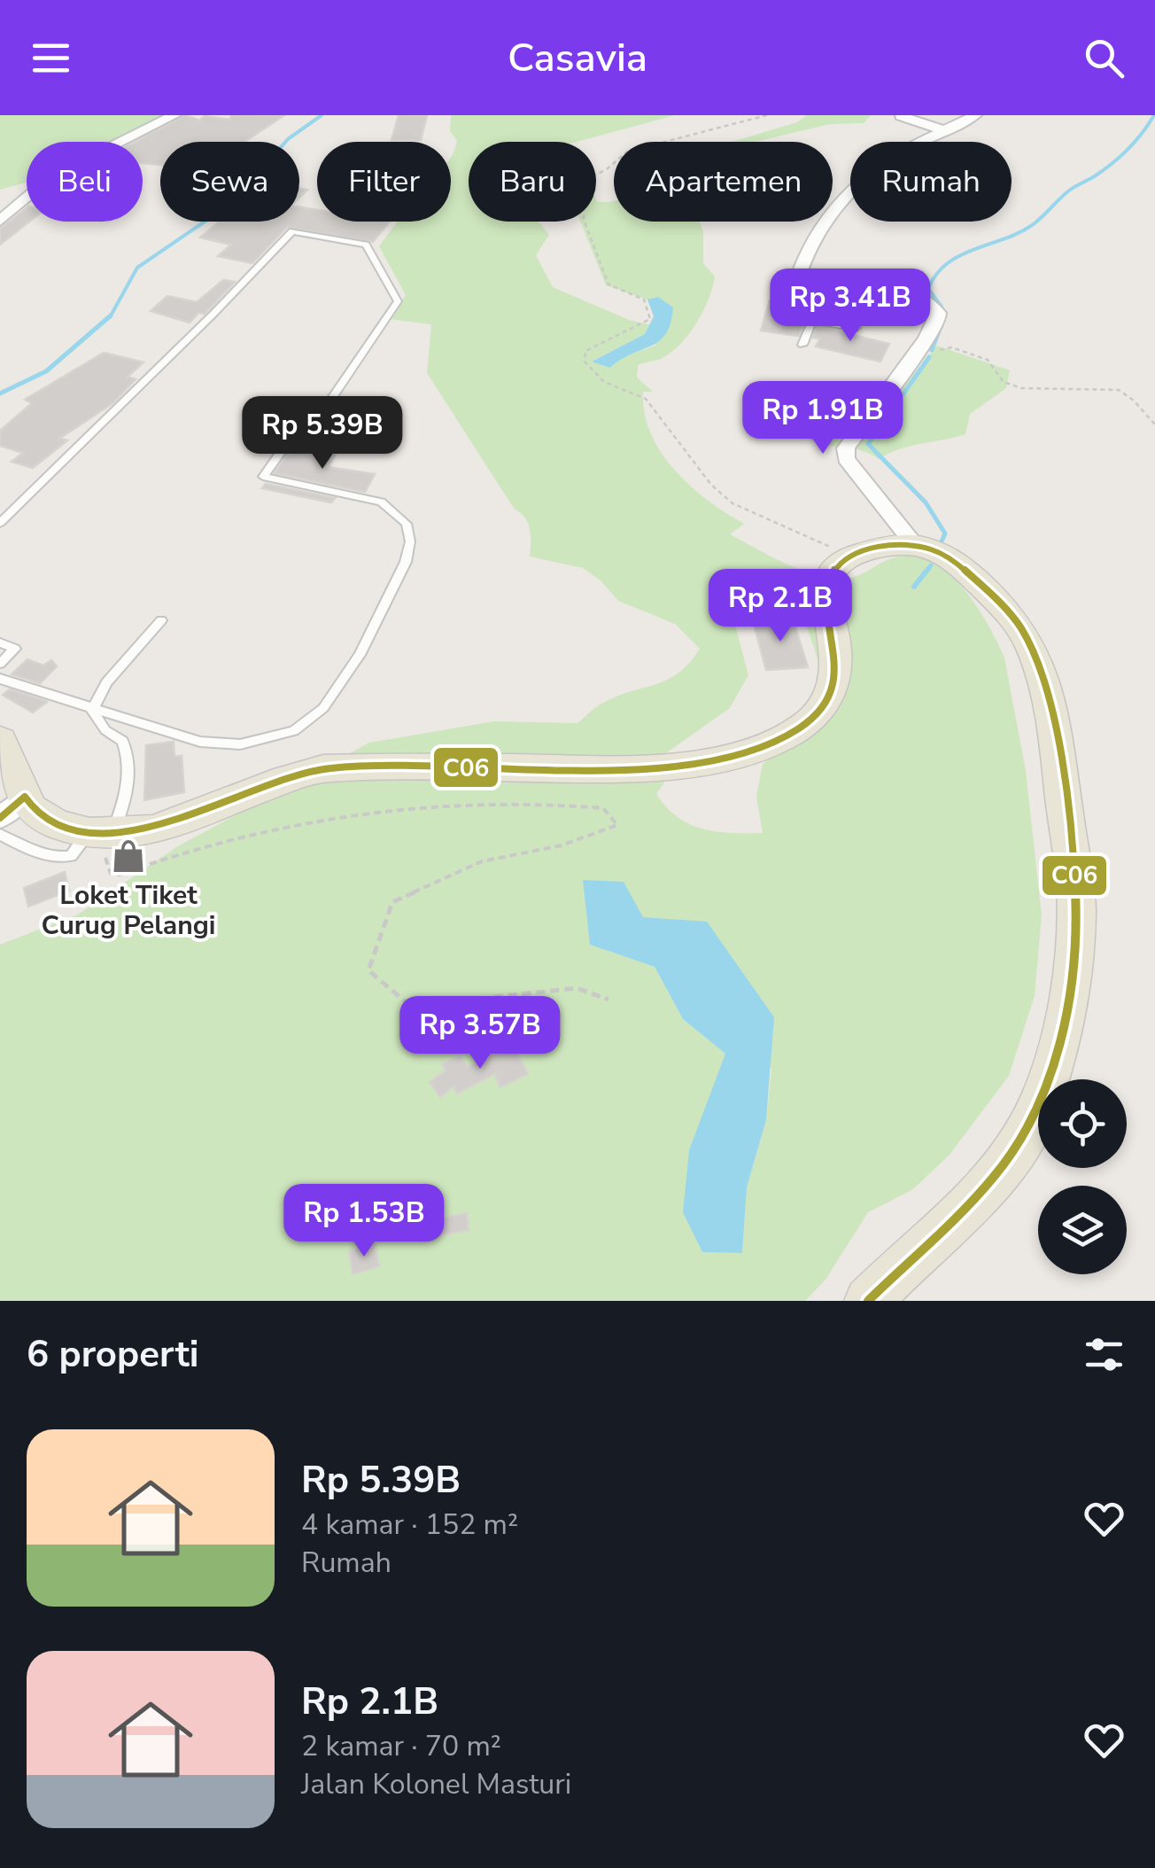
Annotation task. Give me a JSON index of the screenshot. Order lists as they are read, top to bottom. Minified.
{"places":{"shop":["Loket Tiket Curug Pelangi"]},"lines":["transit line C06"],"page":{"header":"Casavia","chip":["Beli","Sewa","Filter","Baru","Apartemen","Rumah"],"price":["Rp 3.41B","Rp 1.91B","Rp 5.39B","Rp 2.1B","Rp 3.57B","Rp 1.53B"],"heading":"6 properti","list":[{"name":"Rp 5.39B","note":"4 kamar · 152 m² · Rumah"},{"name":"Rp 2.1B","note":"2 kamar · 70 m² · Jalan Kolonel Masturi"}]}}
